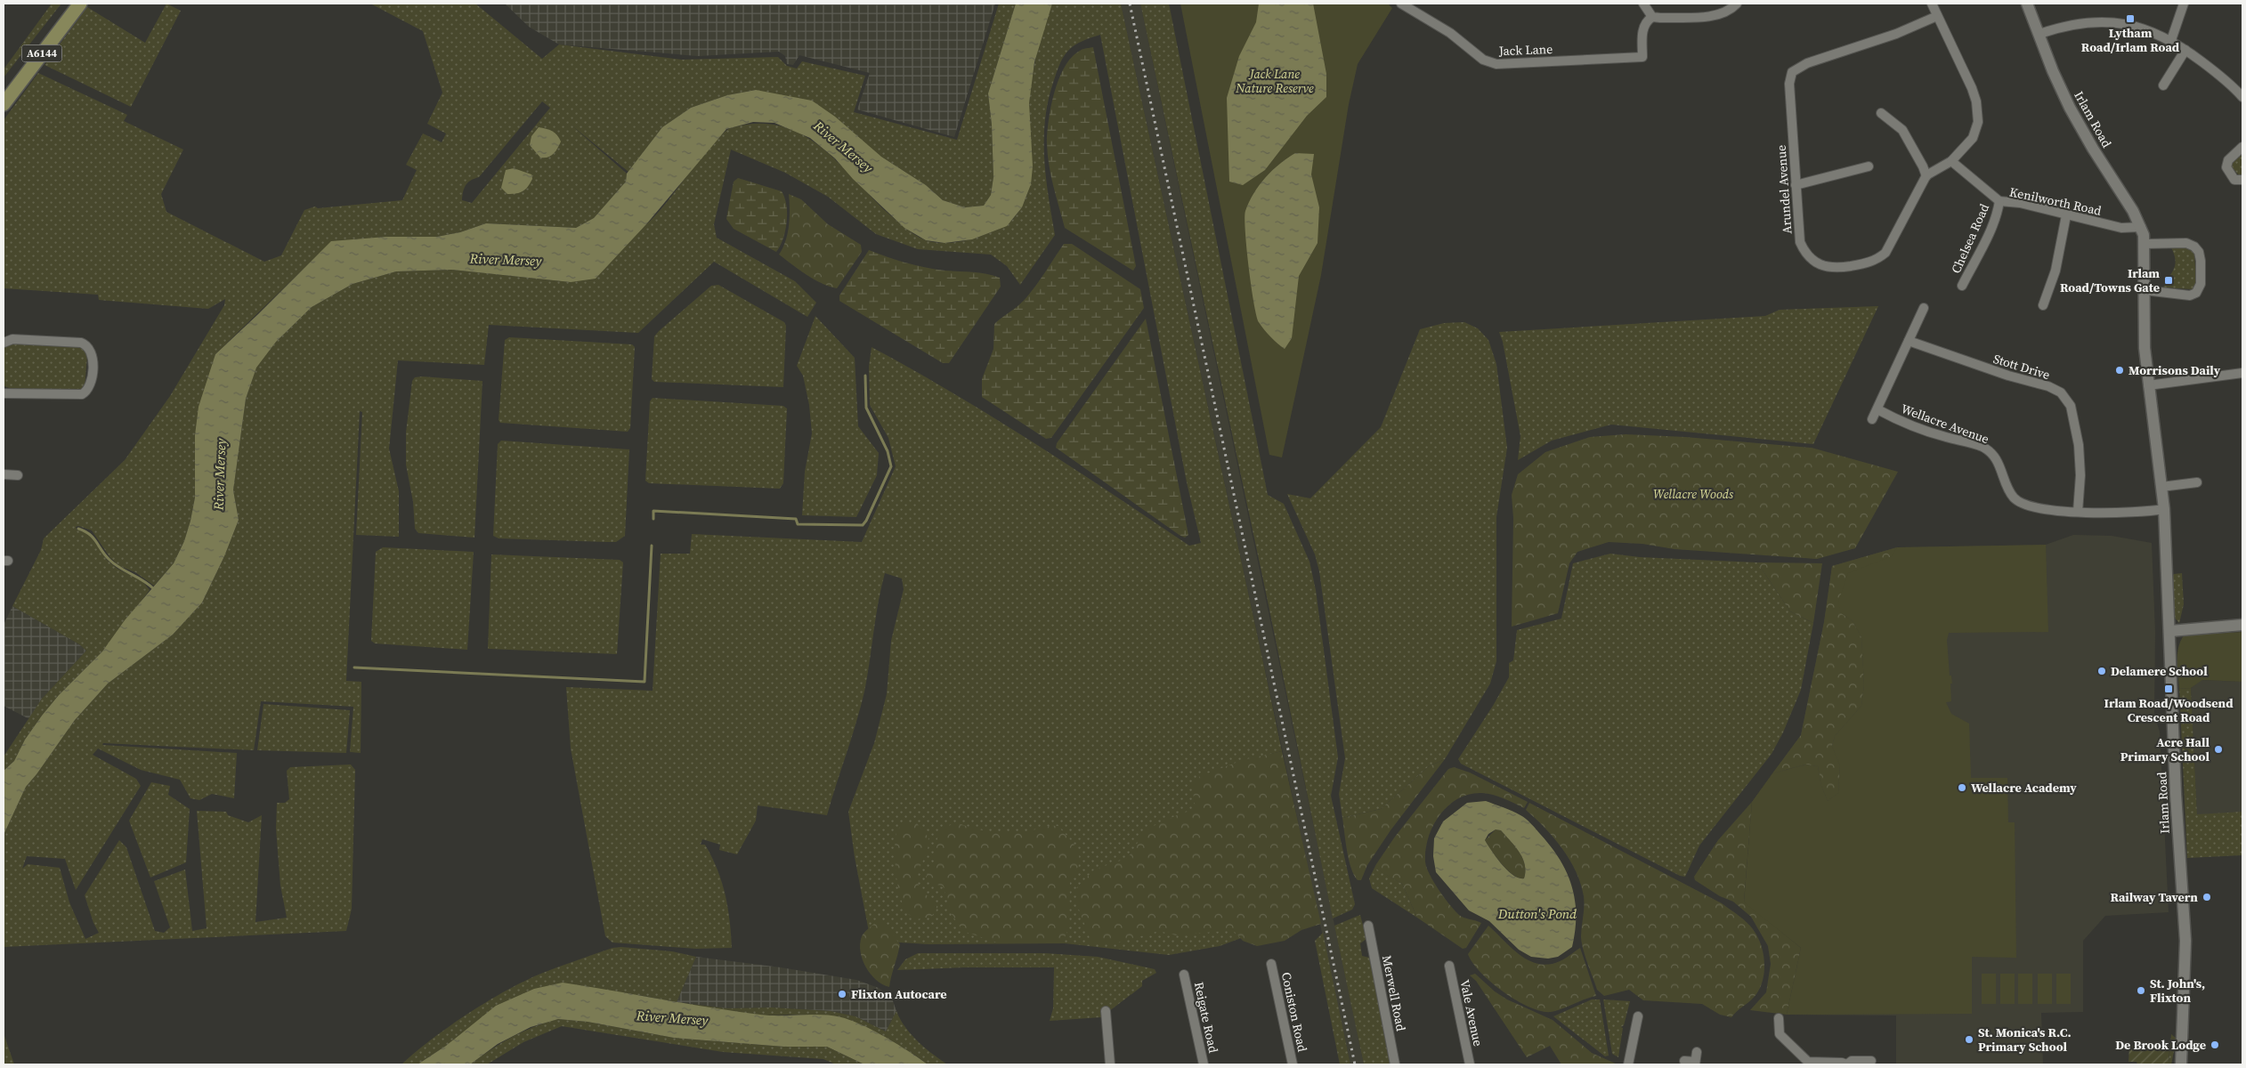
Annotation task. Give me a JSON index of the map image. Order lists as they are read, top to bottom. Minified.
{"streets":{"main road":["A6144"],"street":["Jack Lane","Irlam Road","Arundel Avenue","Kenilworth Road","Chelsea Road","Stott Drive","Wellacre Avenue","Merwell Road","Coniston Road","Vale Avenue","Reigate Road"]},"crossings":[["Irlam Road","Kenilworth Road"],["Irlam Road","Wellacre Avenue"],["Kenilworth Road","Chelsea Road"],["Stott Drive","Wellacre Avenue"]],"water":["River Mersey","Dutton's Pond"],"parks":["Jack Lane Nature Reserve","Wellacre Woods"],"places":{"transit":["Lytham Road/Irlam Road","Irlam Road/Towns Gate","Irlam Road/Woodsend Crescent Road"],"other":["Morrisons Daily","Delamere School","Acre Hall Primary School","Wellacre Academy","Railway Tavern","St. John's, Flixton","Flixton Autocare","St. Monica's R.C. Primary School","De Brook Lodge"]}}
